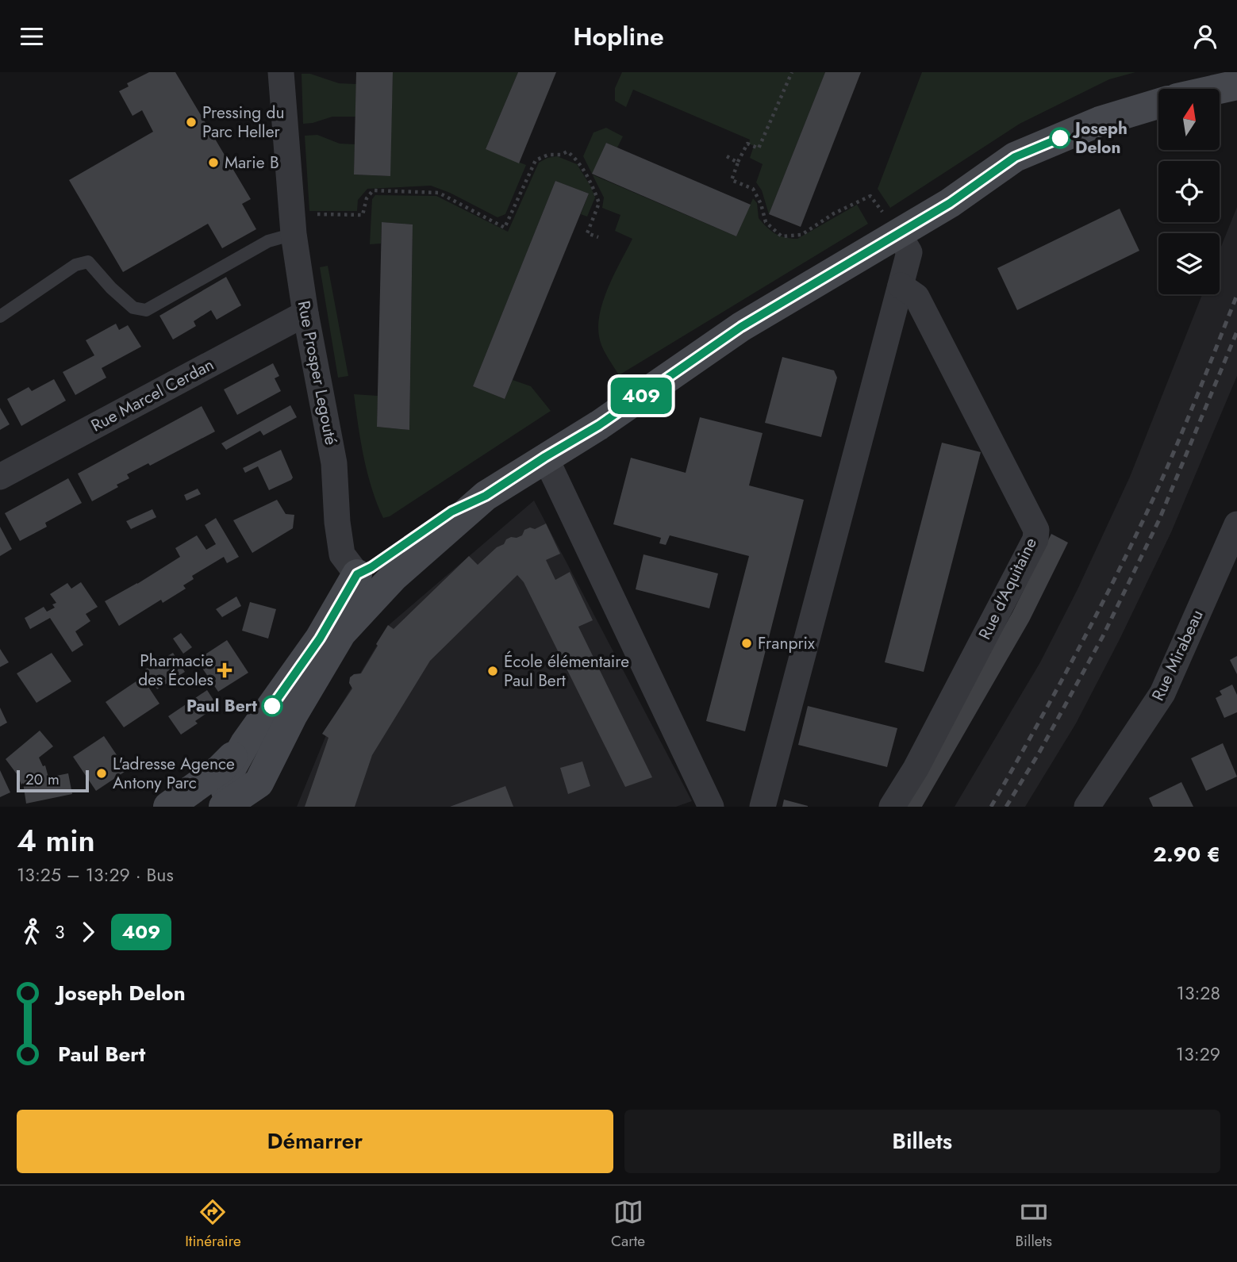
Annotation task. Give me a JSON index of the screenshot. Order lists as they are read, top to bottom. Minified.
{"streets":{"street":["Rue Prosper Legouté","Rue Marcel Cerdan","Rue d'Aquitaine","Rue Mirabeau"]},"crossings":[["Rue Prosper Legouté","Rue Marcel Cerdan"]],"places":{"other":["Pressing du Parc Heller","Joseph Delon","Marie B","Franprix","École élémentaire Paul Bert","Paul Bert","L'adresse Agence Antony Parc"],"health":["Pharmacie des Écoles"]},"lines":["bus line 409"],"scale_bar":"20 m","north":"top","page":{"header":"Hopline","on_map":"409","scale":"20 m","heading":["4 min","13:25 – 13:29 · Bus","2.90 €"],"legs":["3","409"],"list":[{"name":"Joseph Delon","value":"13:28"},{"name":"Paul Bert","value":"13:29"}],"buttons":["Démarrer","Billets"],"tabs":["Itinéraire","Carte","Billets"]}}
